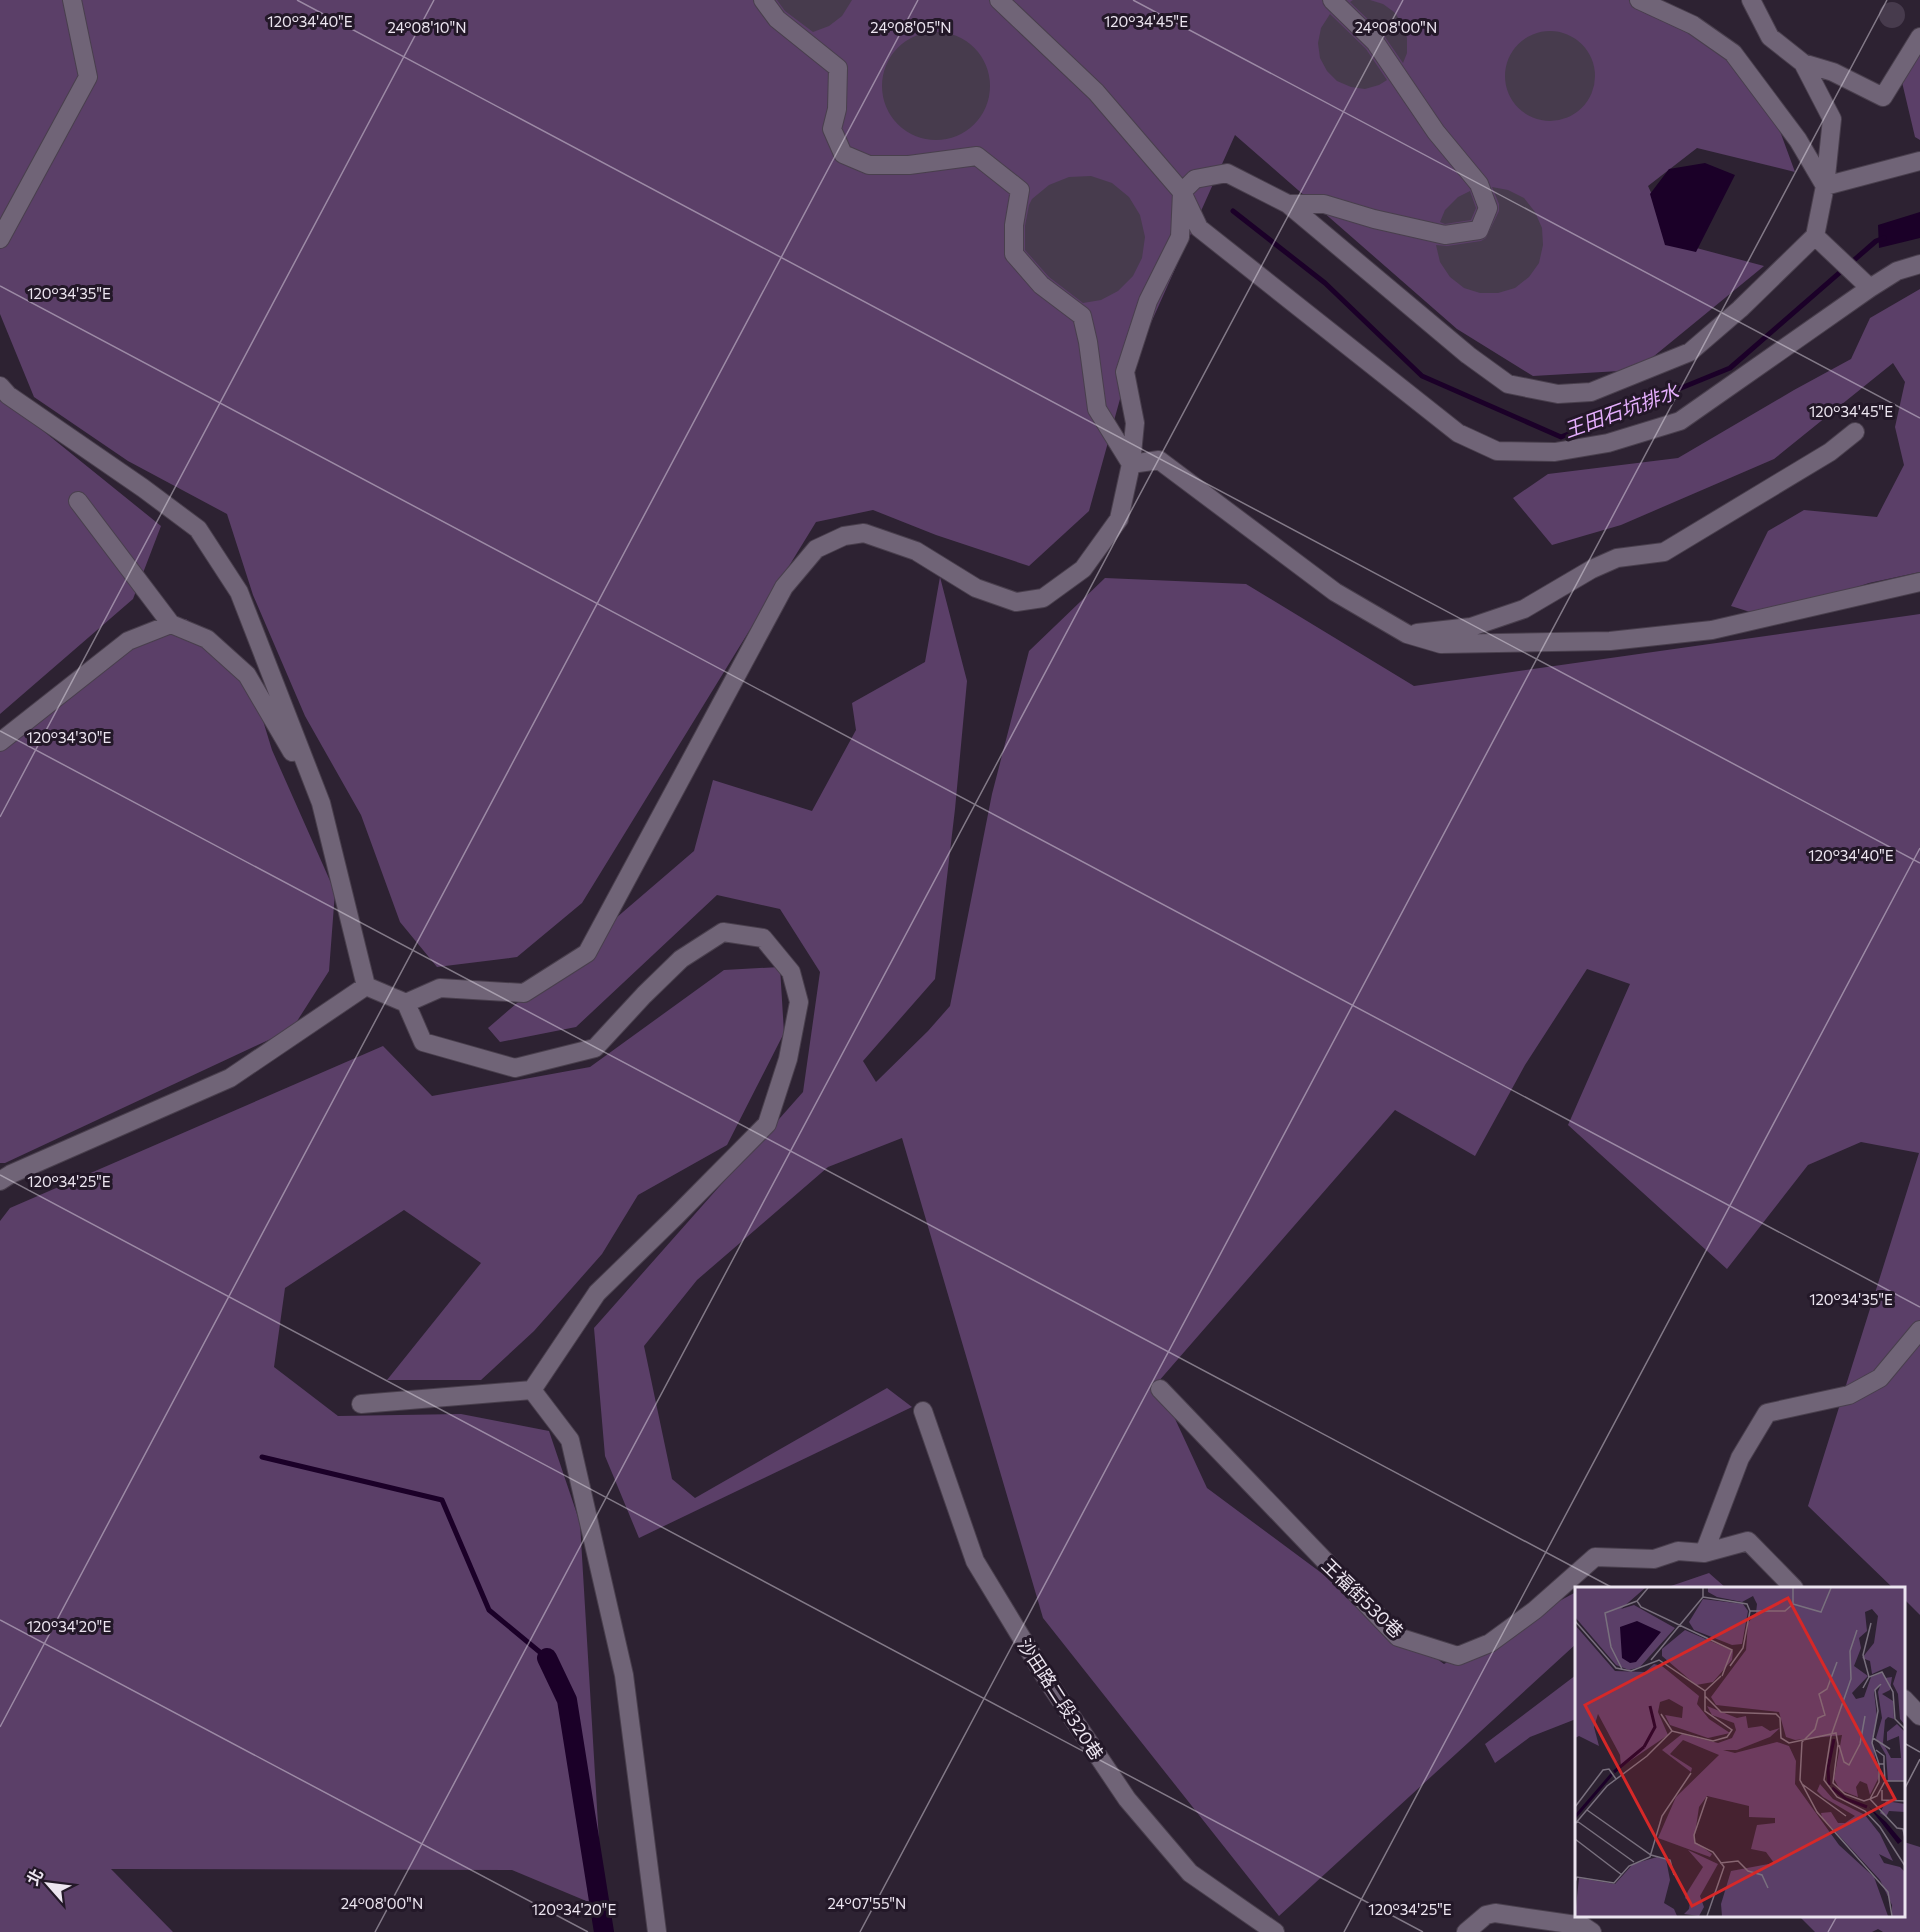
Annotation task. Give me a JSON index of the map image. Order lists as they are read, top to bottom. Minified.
{"streets":{"street":["王福街530巷","沙田路二段320巷"]},"water":["王田石坑排水"],"north":"top left","coordinates":["120°34'40\"E","120°34'45\"E","24°08'10\"N","24°08'05\"N","24°08'00\"N","120°34'35\"E","120°34'30\"E","120°34'25\"E","120°34'20\"E","24°07'55\"N"]}
